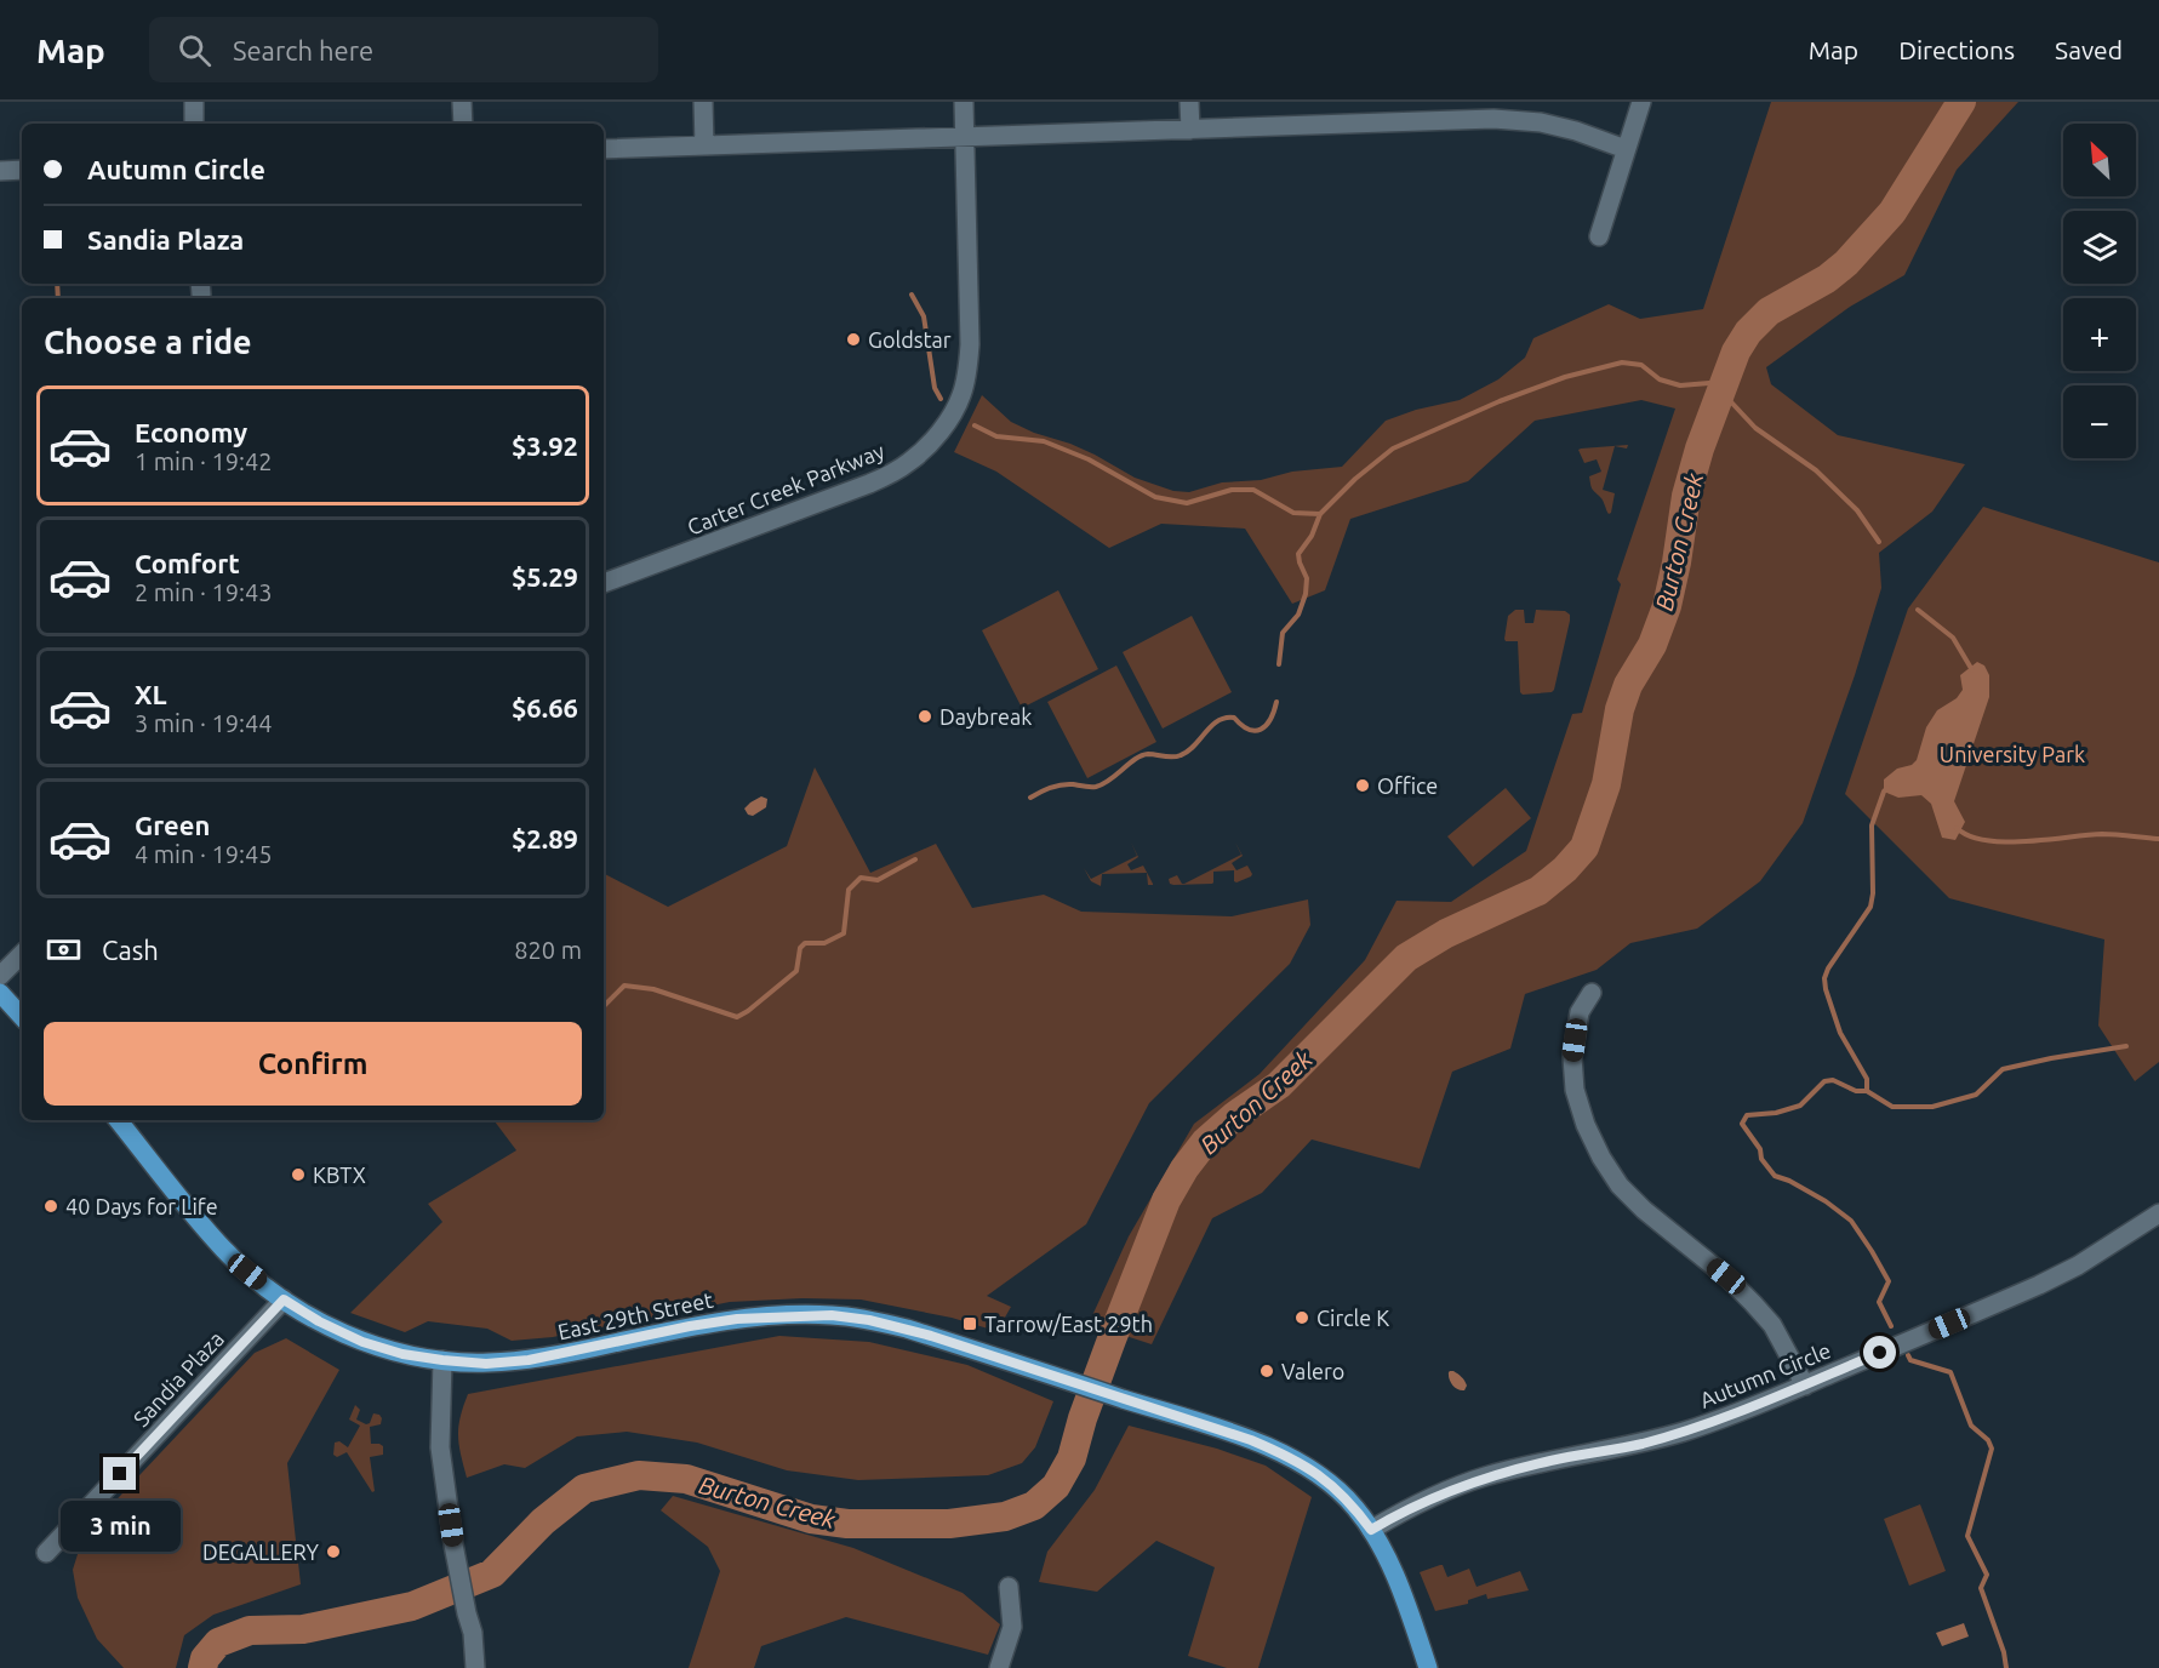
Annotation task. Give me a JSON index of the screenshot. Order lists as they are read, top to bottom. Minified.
{"streets":{"main road":["East 29th Street"],"street":["Carter Creek Parkway","Autumn Circle","Sandia Plaza"]},"crossings":[["East 29th Street","Autumn Circle"],["East 29th Street","Sandia Plaza"]],"water":["Burton Creek"],"parks":["University Park"],"places":{"other":["Goldstar","Daybreak","Office","KBTX","40 Days for Life","Circle K","Valero","DEGALLERY"],"transit":["Tarrow/East 29th"]},"north":"top left","page":{"header":"Map","search":"Search here","nav":["Map","Directions","Saved"],"map_buttons":["+","−"],"banner":["Autumn Circle","Sandia Plaza"],"heading":"Choose a ride","list":[{"name":"Economy","note":"1 min · 19:42","value":"$3.92"},{"name":"Comfort","note":"2 min · 19:43","value":"$5.29"},{"name":"XL","note":"3 min · 19:44","value":"$6.66"},{"name":"Green","note":"4 min · 19:45","value":"$2.89"}],"pay":["Cash","820 m"],"buttons":"Confirm","bubble":"3 min"}}
